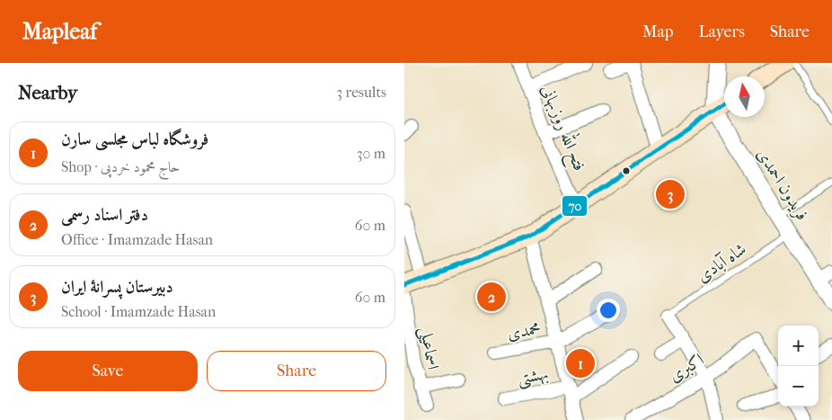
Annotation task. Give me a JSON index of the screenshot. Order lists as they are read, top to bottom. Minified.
{"streets":{"street":["فتح الله روزبهانی","فریدون احمدی","محمدی","اسماعیلی","اکبری","بهشتی"],"lane":["شاه آبادی"]},"crossings":[["فریدون احمدی","شاه آبادی"]],"lines":["transit line 70"],"north":"top","page":{"header":"Mapleaf","nav":["Map","Layers","Share"],"heading":["Nearby","3 results"],"list":[{"mark":"1","name":"فروشگاه لباس مجلسی سارن","note":"Shop · حاج محمود خردپی","value":"30 m"},{"mark":"2","name":"دفتر اسناد رسمی","note":"Office · Imamzade Hasan","value":"60 m"},{"mark":"3","name":"دبیرستان پسرانهٔ ایران","note":"School · Imamzade Hasan","value":"60 m"}],"pins":["3","2","1"],"map_buttons":["+","−"],"buttons":["Save","Share"]}}
